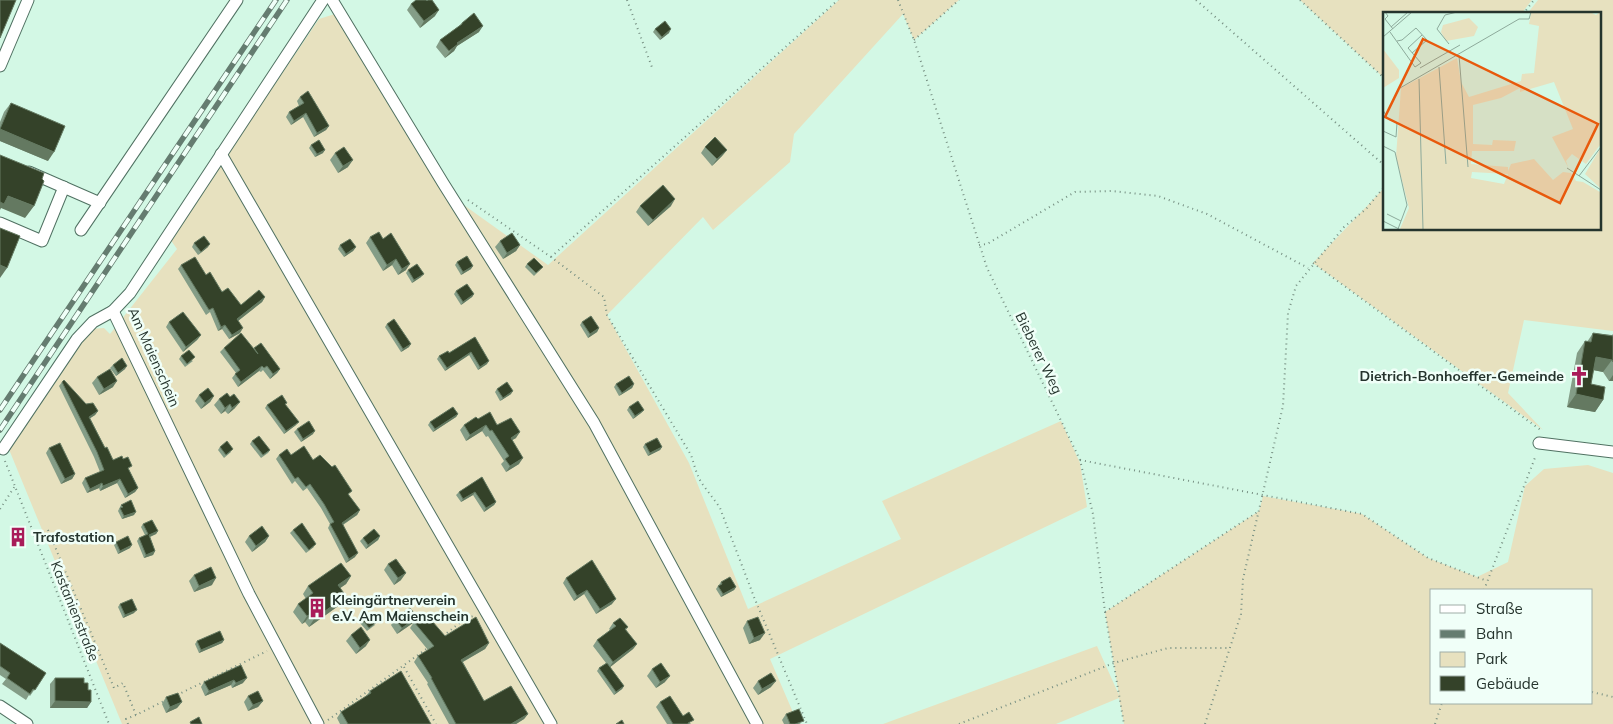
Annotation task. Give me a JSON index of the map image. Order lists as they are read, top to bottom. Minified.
{"streets":{"street":["Am Maienschein"],"path":["Bieberer Weg","Kastanienstraße"]},"places":{"church":["Dietrich-Bonhoeffer-Gemeinde"],"building":["Trafostation","Kleingärtnerverein e.V. Am Maienschein"]},"legend":["Straße","Bahn","Park","Gebäude"]}
